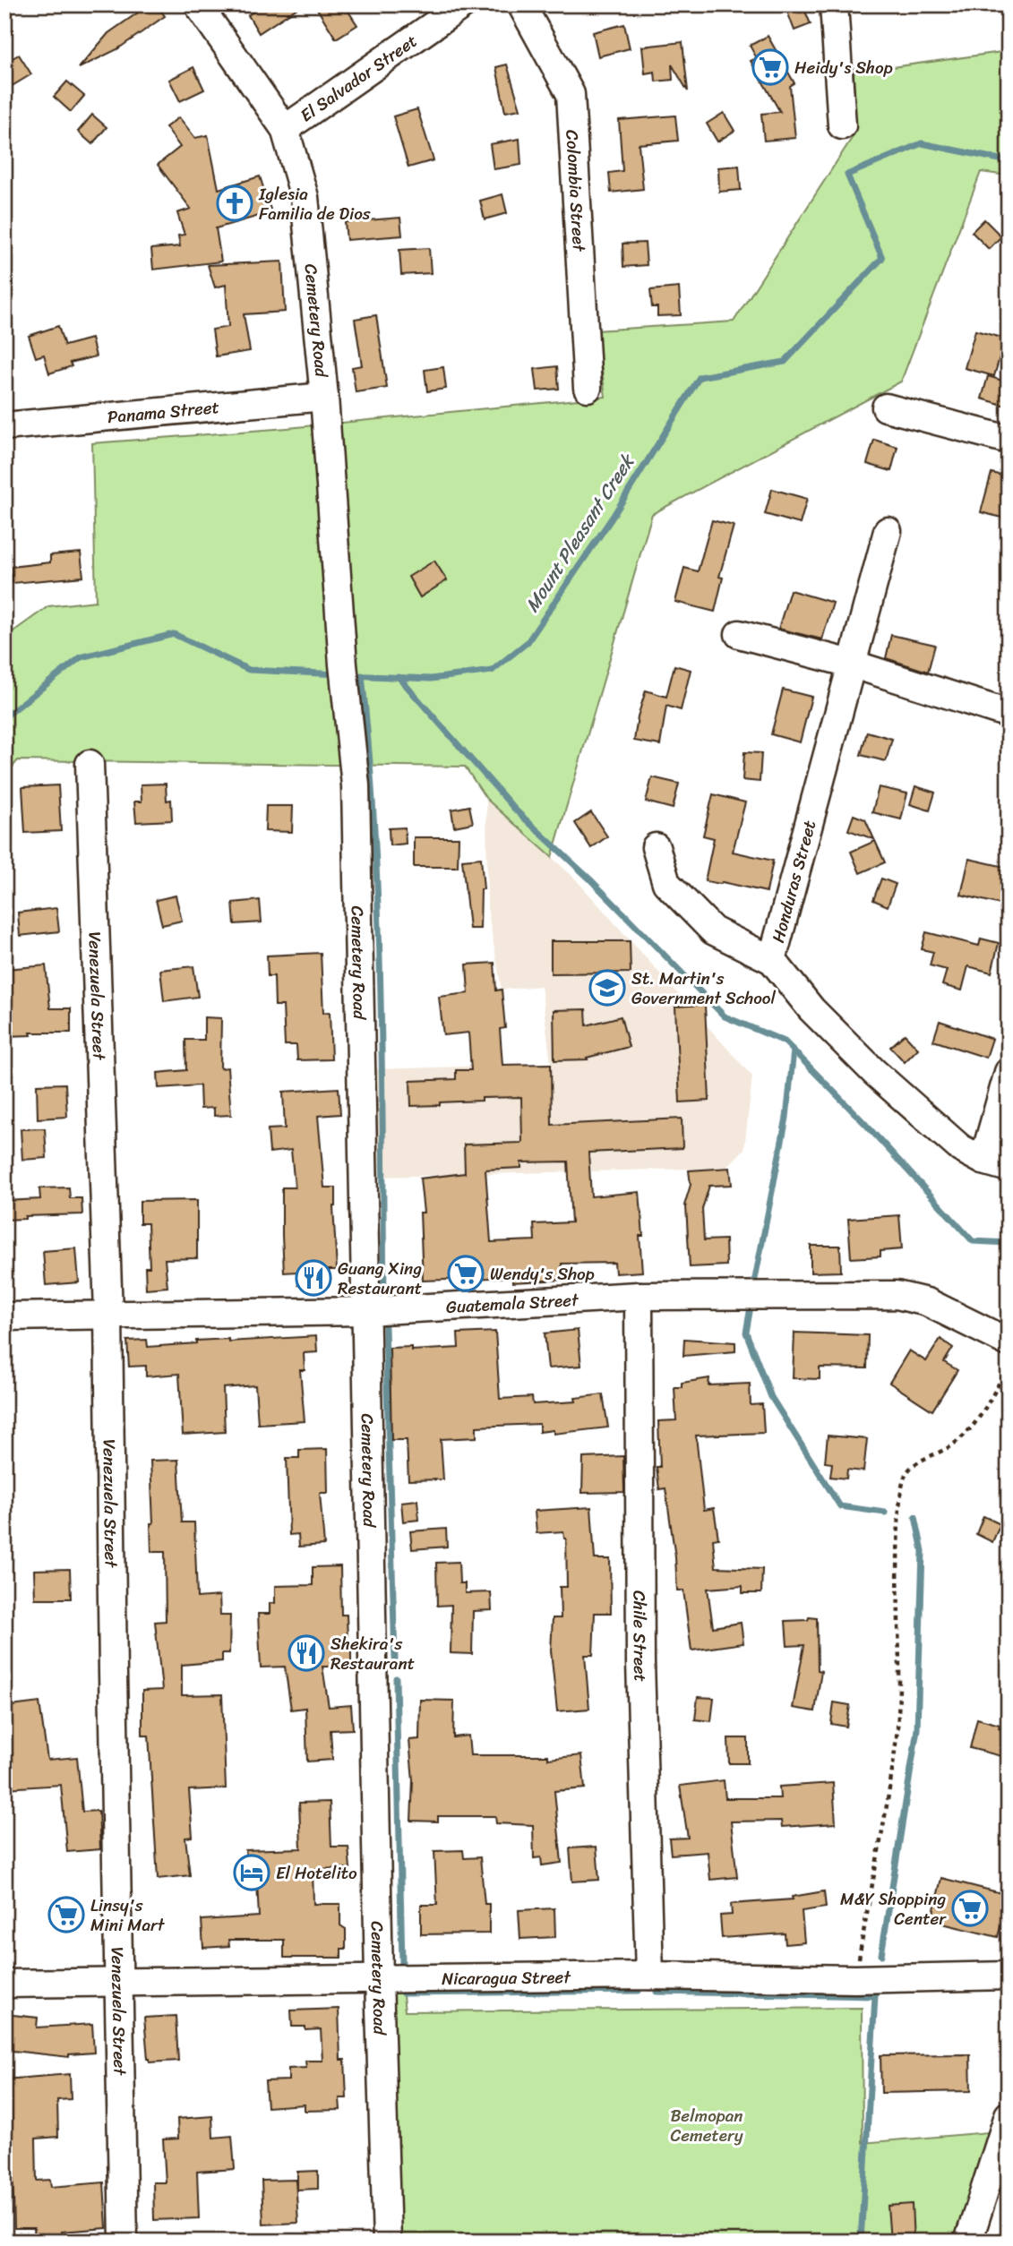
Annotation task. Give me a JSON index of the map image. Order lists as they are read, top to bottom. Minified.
{"streets":{"street":["El Salvador Street","Colombia Street","Cemetery Road","Panama Street","Honduras Street","Venezuela Street","Guatemala Street","Chile Street","Nicaragua Street"]},"crossings":[["El Salvador Street","Cemetery Road"],["Cemetery Road","Panama Street"],["Cemetery Road","Guatemala Street"],["Cemetery Road","Nicaragua Street"],["Venezuela Street","Guatemala Street"],["Venezuela Street","Nicaragua Street"],["Guatemala Street","Chile Street"],["Chile Street","Nicaragua Street"]],"water":["Mount Pleasant Creek"],"parks":["Belmopan Cemetery"],"places":{"supermarket":["Heidy's Shop","Wendy's Shop","M&Y Shopping Center","Linsy's Mini Mart"],"church":["Iglesia Familia de Dios"],"school or university":["St. Martin's Government School"],"restaurant":["Guang Xing Restaurant","Shekira's Restaurant"],"hotel":["El Hotelito"]}}
